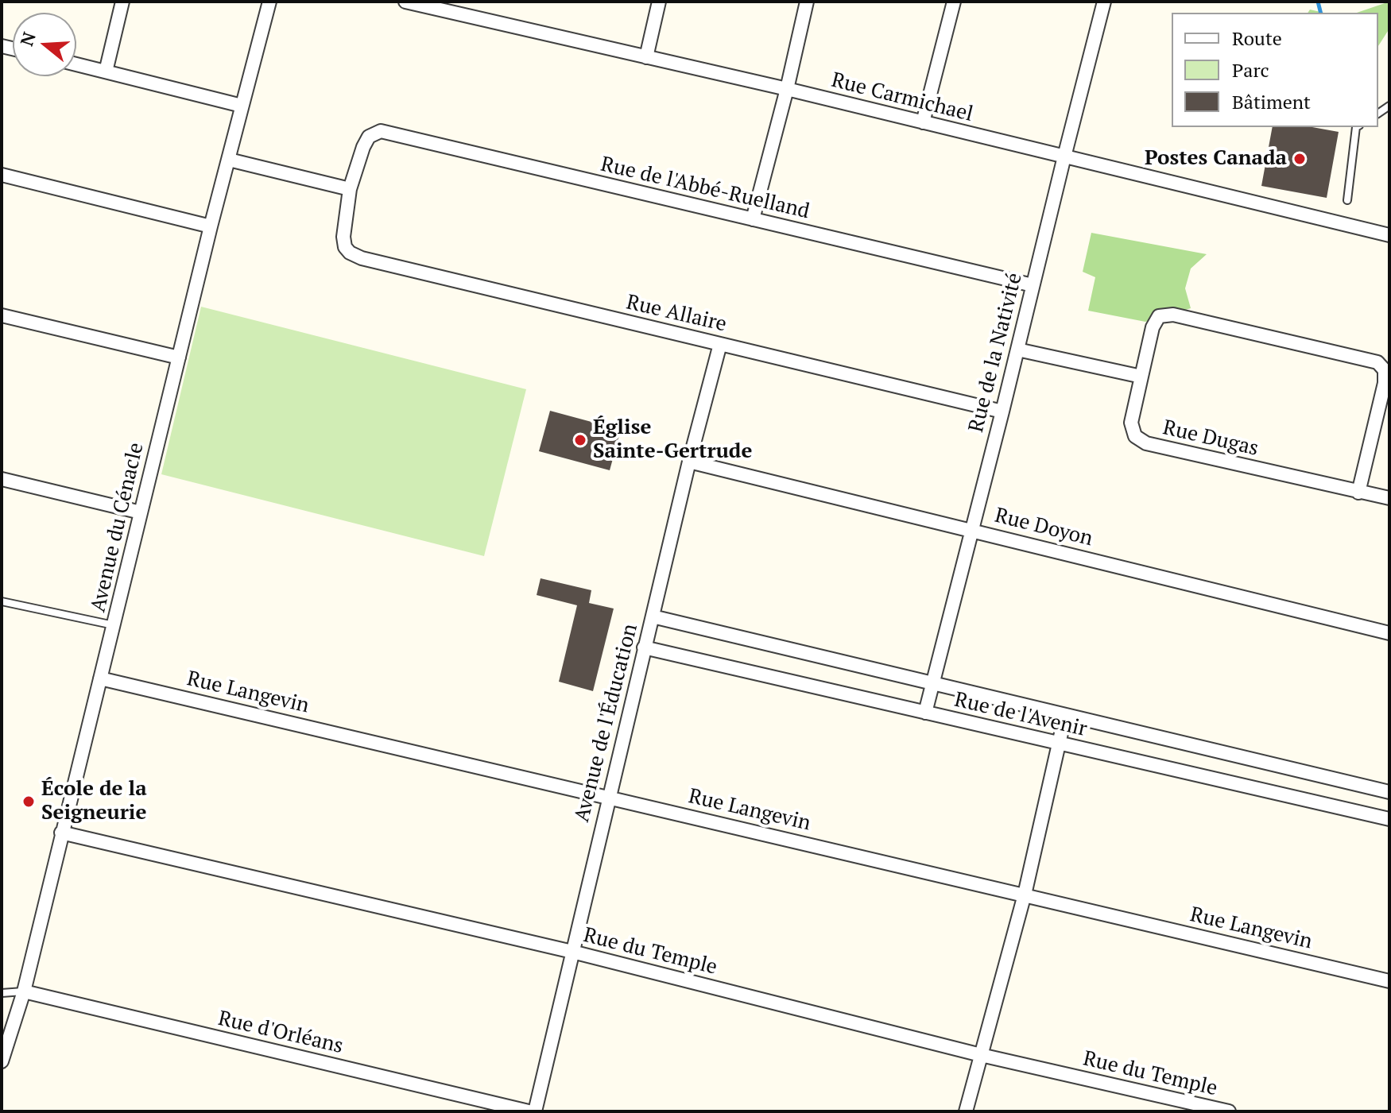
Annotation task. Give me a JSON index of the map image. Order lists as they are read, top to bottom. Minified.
{"streets":{"street":["Rue Carmichael","Rue de l'Abbé-Ruelland","Rue Allaire","Rue de la Nativité","Rue Dugas","Avenue du Cénacle","Rue Doyon","Rue Langevin","Rue de l'Avenir","Avenue de l'Éducation","Rue du Temple","Rue d'Orléans"]},"crossings":[["Rue Carmichael","Rue de la Nativité"],["Rue de l'Abbé-Ruelland","Rue Allaire"],["Rue de l'Abbé-Ruelland","Rue de la Nativité"],["Rue Allaire","Rue de la Nativité"],["Rue Allaire","Avenue de l'Éducation"],["Rue de la Nativité","Rue Doyon"],["Rue de la Nativité","Rue de l'Avenir"],["Avenue du Cénacle","Rue Langevin"],["Avenue du Cénacle","Rue du Temple"],["Avenue du Cénacle","Rue d'Orléans"],["Rue Doyon","Avenue de l'Éducation"],["Rue Langevin","Avenue de l'Éducation"],["Rue de l'Avenir","Avenue de l'Éducation"],["Avenue de l'Éducation","Rue du Temple"]],"places":["Postes Canada","Église Sainte-Gertrude","École de la Seigneurie"],"legend":["Route","Parc","Bâtiment"],"north":"left"}
